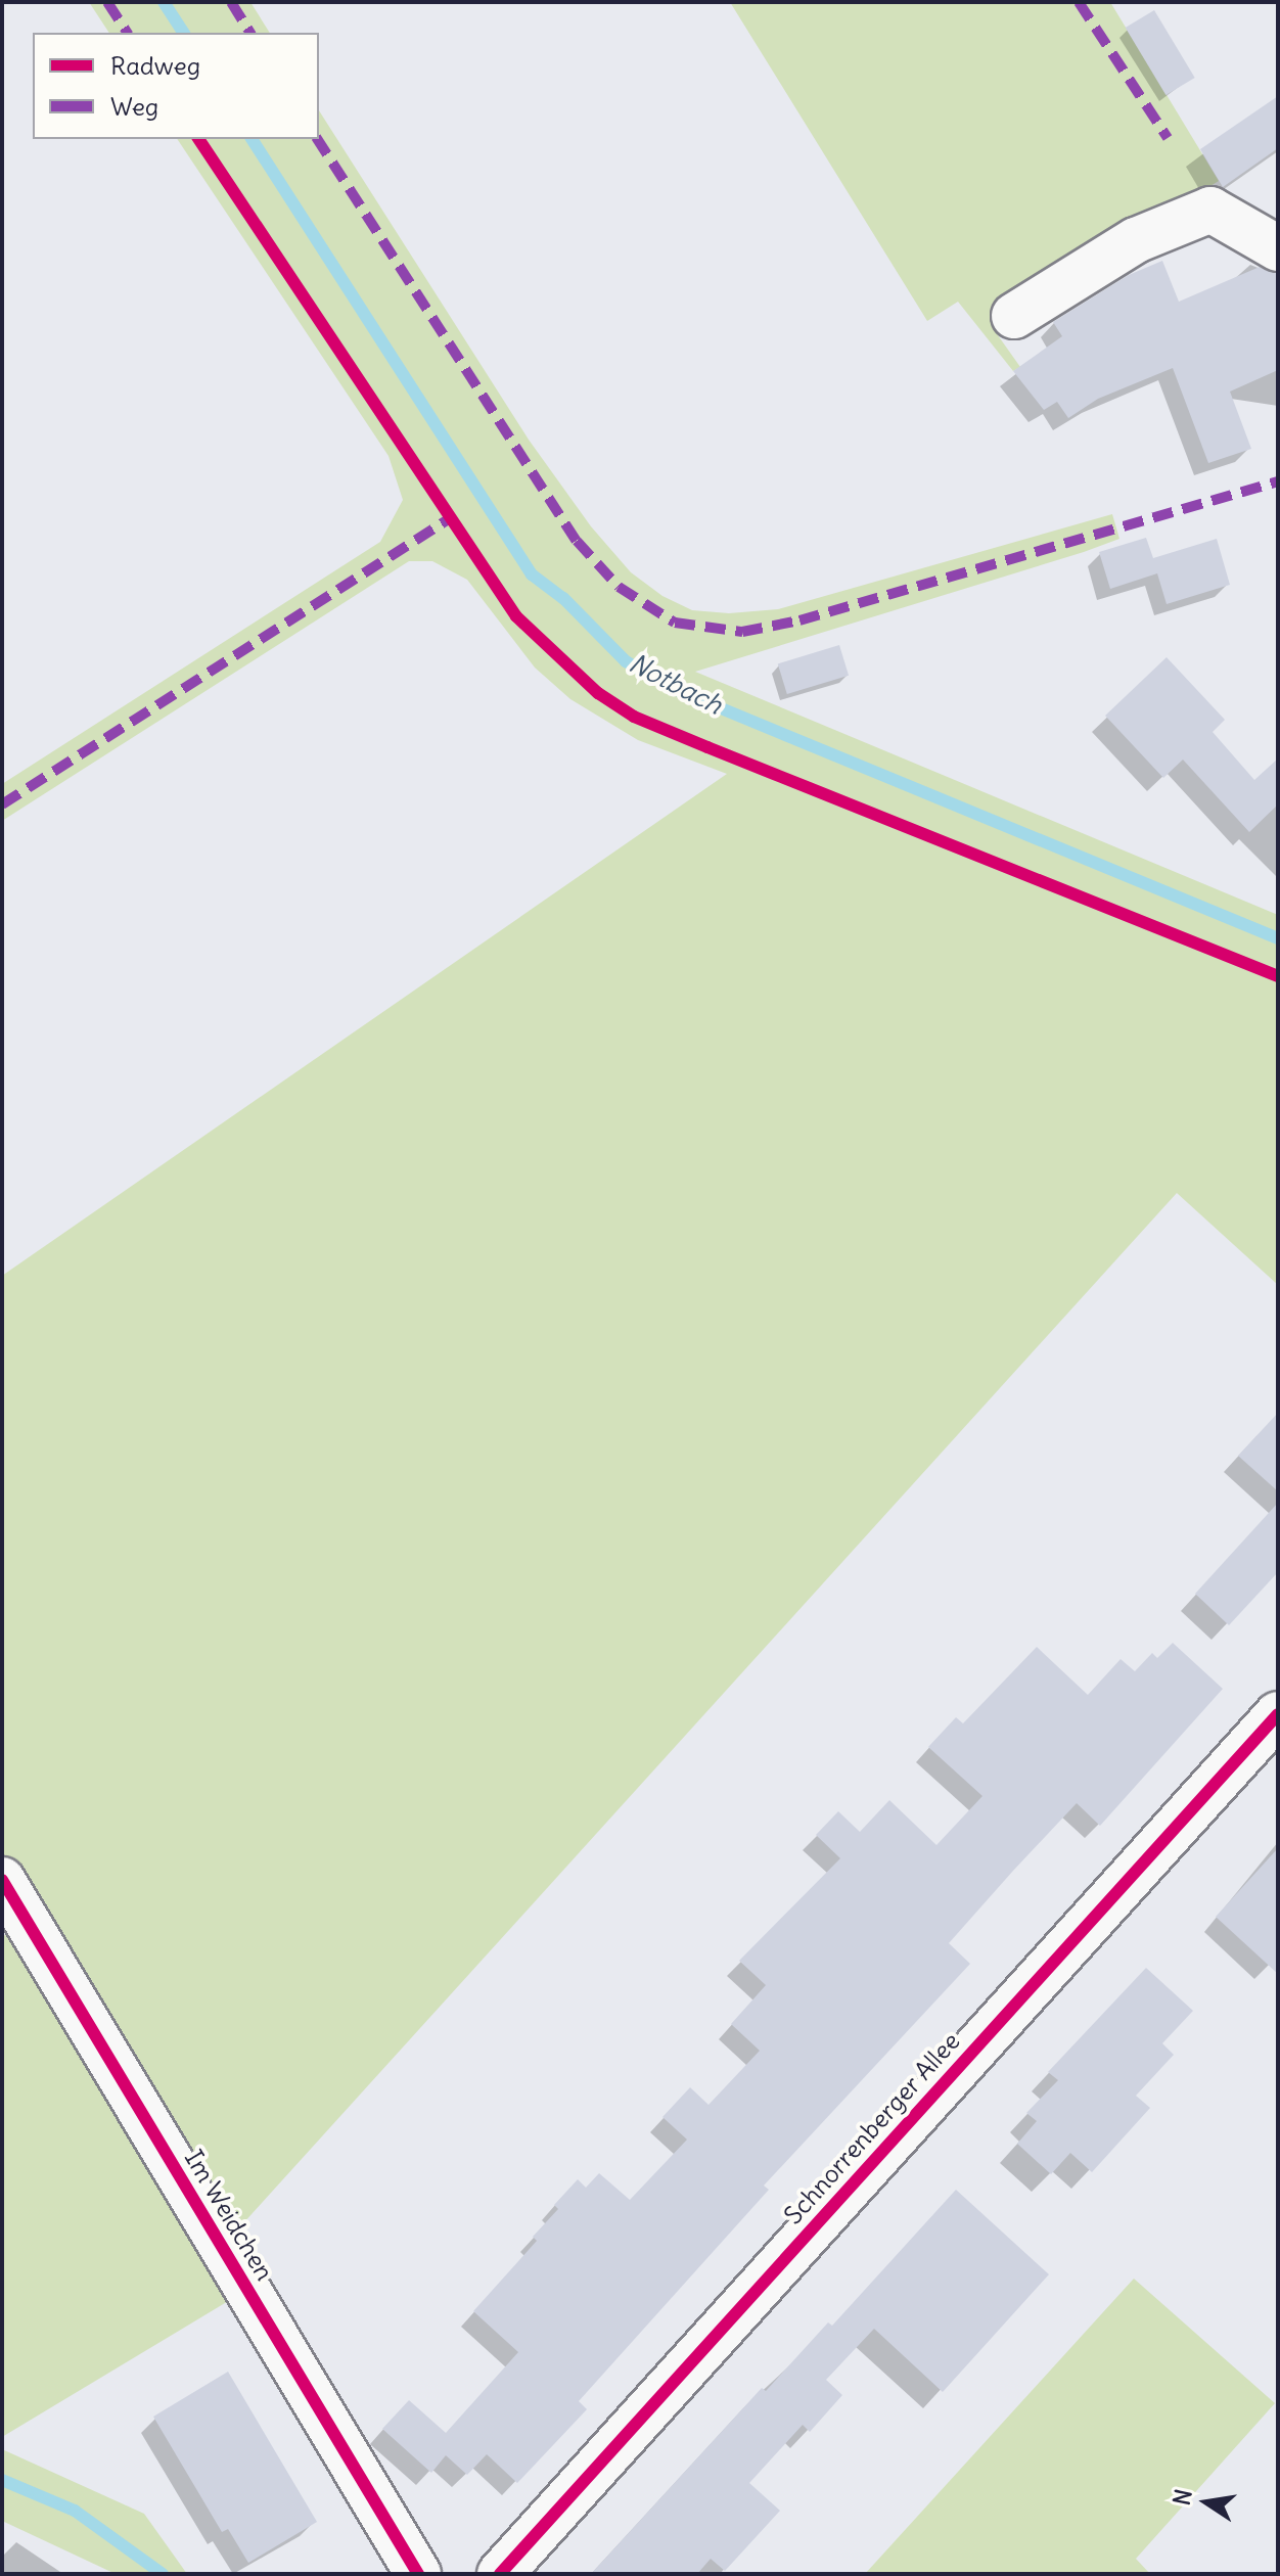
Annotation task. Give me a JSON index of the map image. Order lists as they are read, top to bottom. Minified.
{"streets":{"street":["Schnorrenberger Allee","Im Weidchen"]},"water":["Notbach"],"legend":["Radweg","Weg"],"north":"left"}
